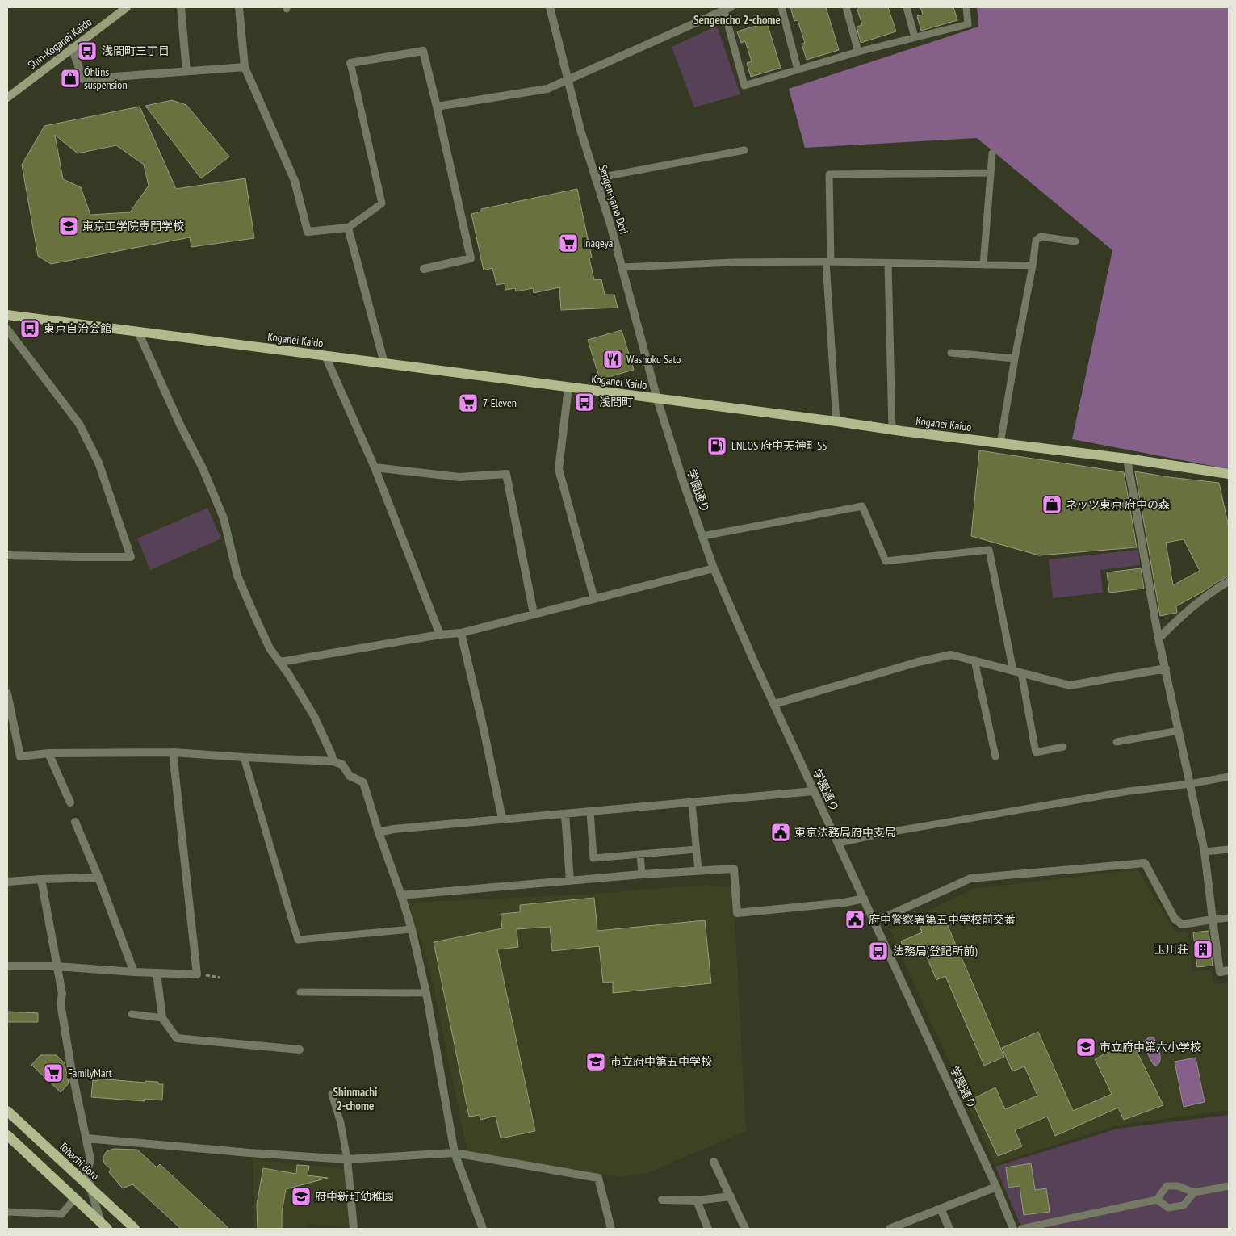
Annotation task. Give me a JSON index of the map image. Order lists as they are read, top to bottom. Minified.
{"streets":{"main road":["Shin-Koganei Kaido","Koganei Kaido","Tohachi doro"],"street":["Sengen-yama Dori","学園通り"]},"crossings":[["Sengen-yama Dori","Koganei Kaido"],["Sengen-yama Dori","学園通り"],["Koganei Kaido","学園通り"]],"districts":["Sengencho 2-chome","Shinmachi 2-chome"],"places":{"bus stop":["浅間町三丁目","東京自治会館","浅間町","法務局(登記所前)"],"shop":["Öhlins suspension","ネッツ東京 府中の森"],"school or university":["東京工学院専門学校","市立府中第六小学校","市立府中第五中学校","府中新町幼稚園"],"supermarket":["Inageya","7-Eleven","FamilyMart"],"restaurant":["Washoku Sato"],"fuel station":["ENEOS 府中天神町SS"],"public building":["東京法務局府中支局","府中警察署第五中学校前交番"],"building":["玉川荘"]}}
